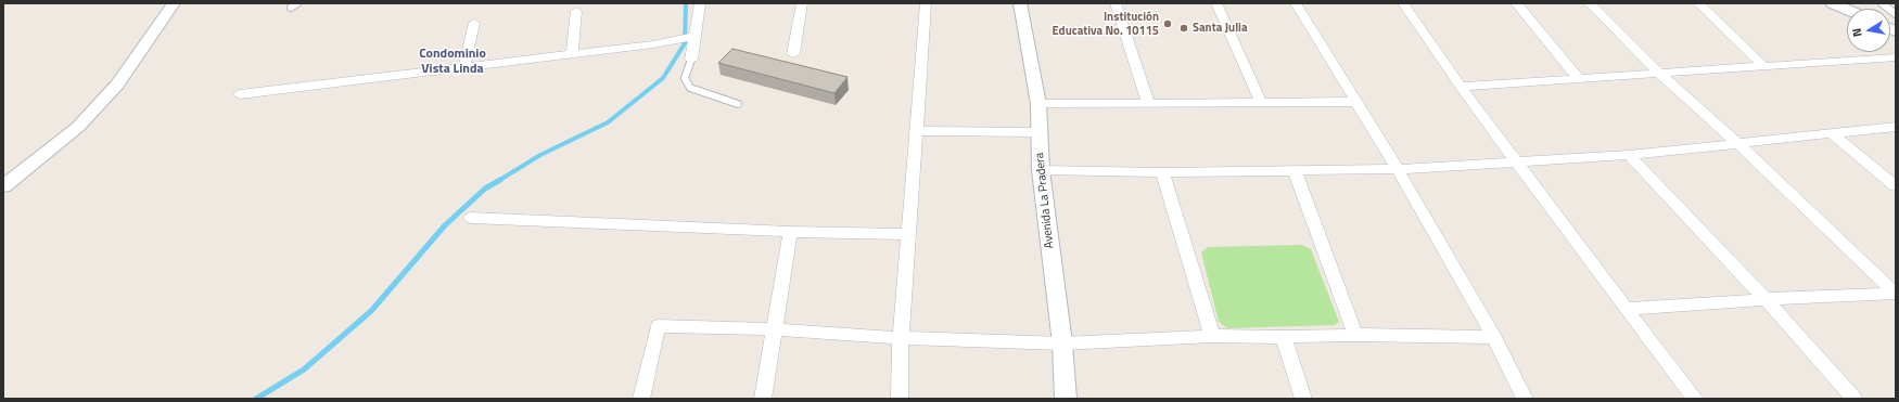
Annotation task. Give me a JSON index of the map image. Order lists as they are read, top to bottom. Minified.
{"streets":{"street":["Avenida La Pradera"]},"districts":["Condominio Vista Linda"],"places":["Institución Educativa No. 10115","Santa Julia"],"north":"left"}
